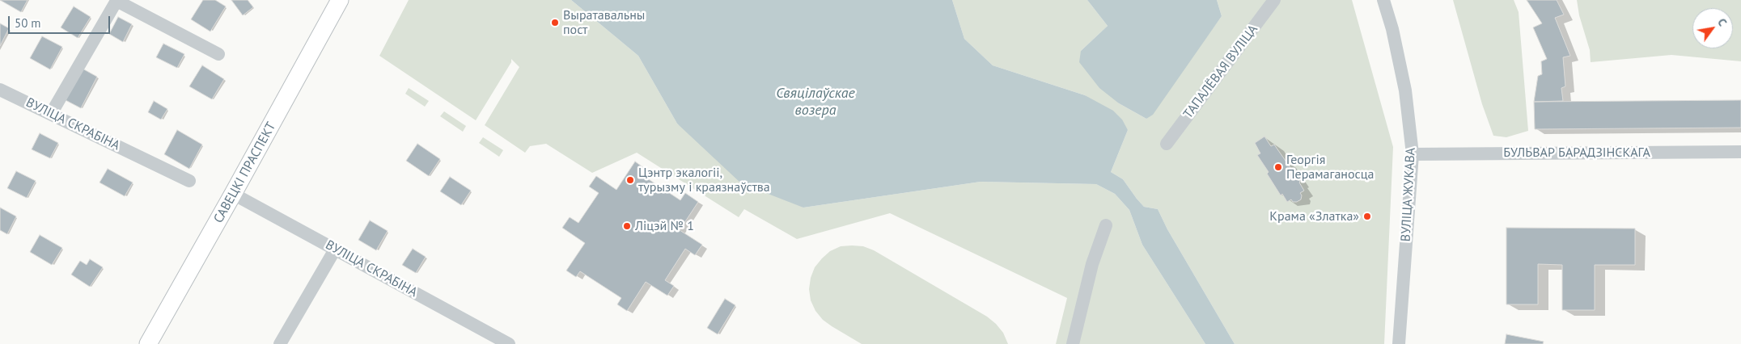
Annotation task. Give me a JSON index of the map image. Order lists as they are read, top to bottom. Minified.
{"streets":{"main road":["САВЕЦКІ ПРАСПЕКТ"],"street":["ТАПАЛЁВАЯ ВУЛІЦА","ВУЛІЦА СКРАБІНА","БУЛЬВАР БАРАДЗІНСКАГА","ВУЛІЦА ЖУКАВА"]},"crossings":[["ВУЛІЦА СКРАБІНА","САВЕЦКІ ПРАСПЕКТ"],["БУЛЬВАР БАРАДЗІНСКАГА","ВУЛІЦА ЖУКАВА"]],"water":["Свяцілаўскае возера"],"places":["Выратавальны пост","Георгія Перамаганосца","Цэнтр экалогіі, турызму і краязнаўства","Крама «Златка»","Ліцэй № 1"],"scale_bar":"50 m","north":"top right"}
